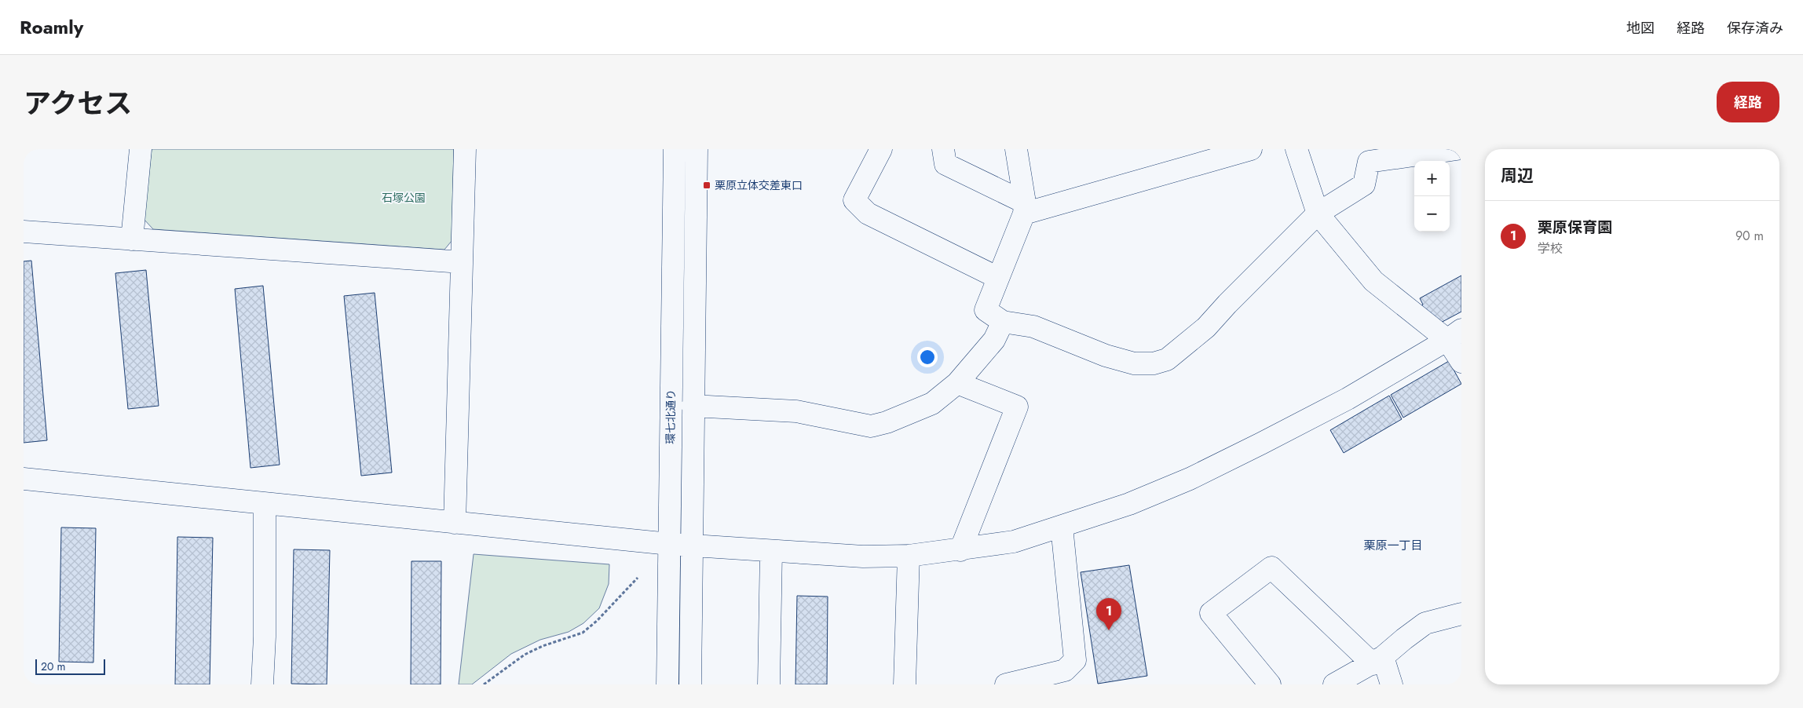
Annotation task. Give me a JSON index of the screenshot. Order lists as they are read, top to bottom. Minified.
{"streets":{"street":["環七北通り"]},"districts":["栗原一丁目"],"parks":["石塚公園"],"places":{"transit":["栗原立体交差東口"]},"scale_bar":"20 m","page":{"header":"Roamly","nav":["地図","経路","保存済み"],"title":"アクセス","buttons":"経路","heading":"周辺","map_buttons":["+","−"],"list":[{"mark":"1","name":"栗原保育園","note":"学校","value":"90 m"}],"pins":"1","scale":"20 m"}}
